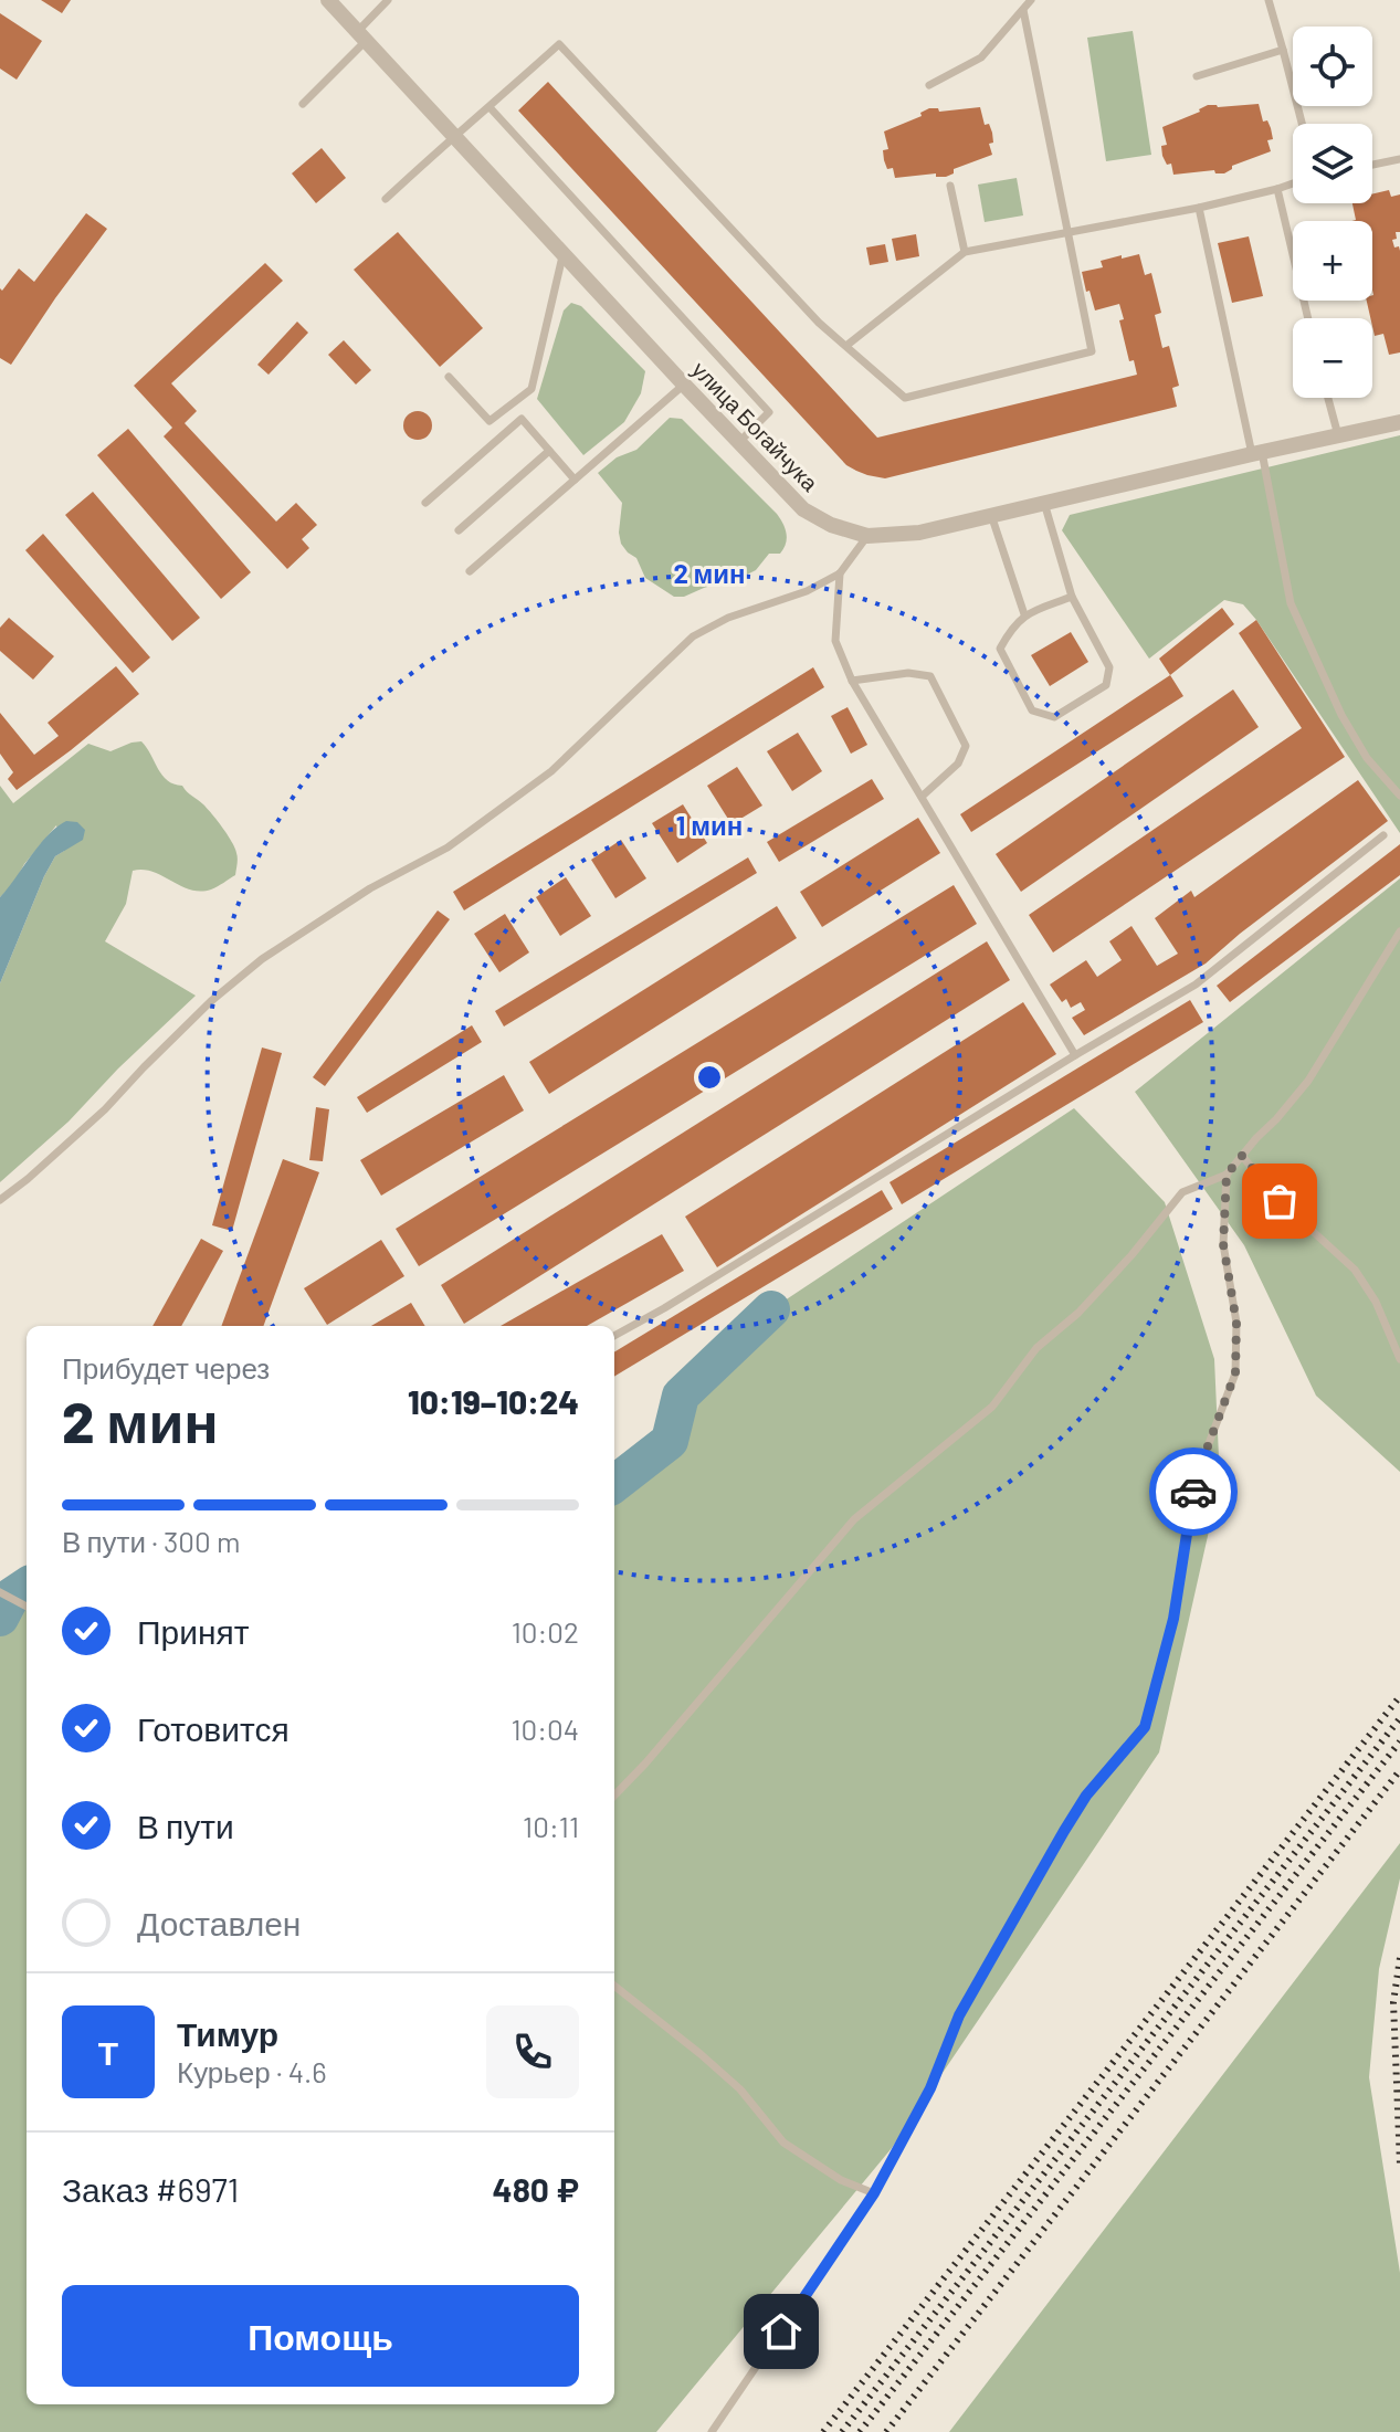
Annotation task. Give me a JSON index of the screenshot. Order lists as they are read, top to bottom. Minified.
{"streets":{"street":["улица Богайчука"]},"page":{"map_buttons":["+","−"],"heading":["2 мин","Прибудет через","10:19–10:24"],"panel":["Тимур","Курьер · 4.6","Заказ #6971","480 ₽"],"bar":"В пути · 300 m","list":[["Принят","10:02"],["Готовится","10:04"],["В пути","10:11"],"Доставлен"],"round":"Т","buttons":"Помощь"},"rings":["2 мин","1 мин"]}
